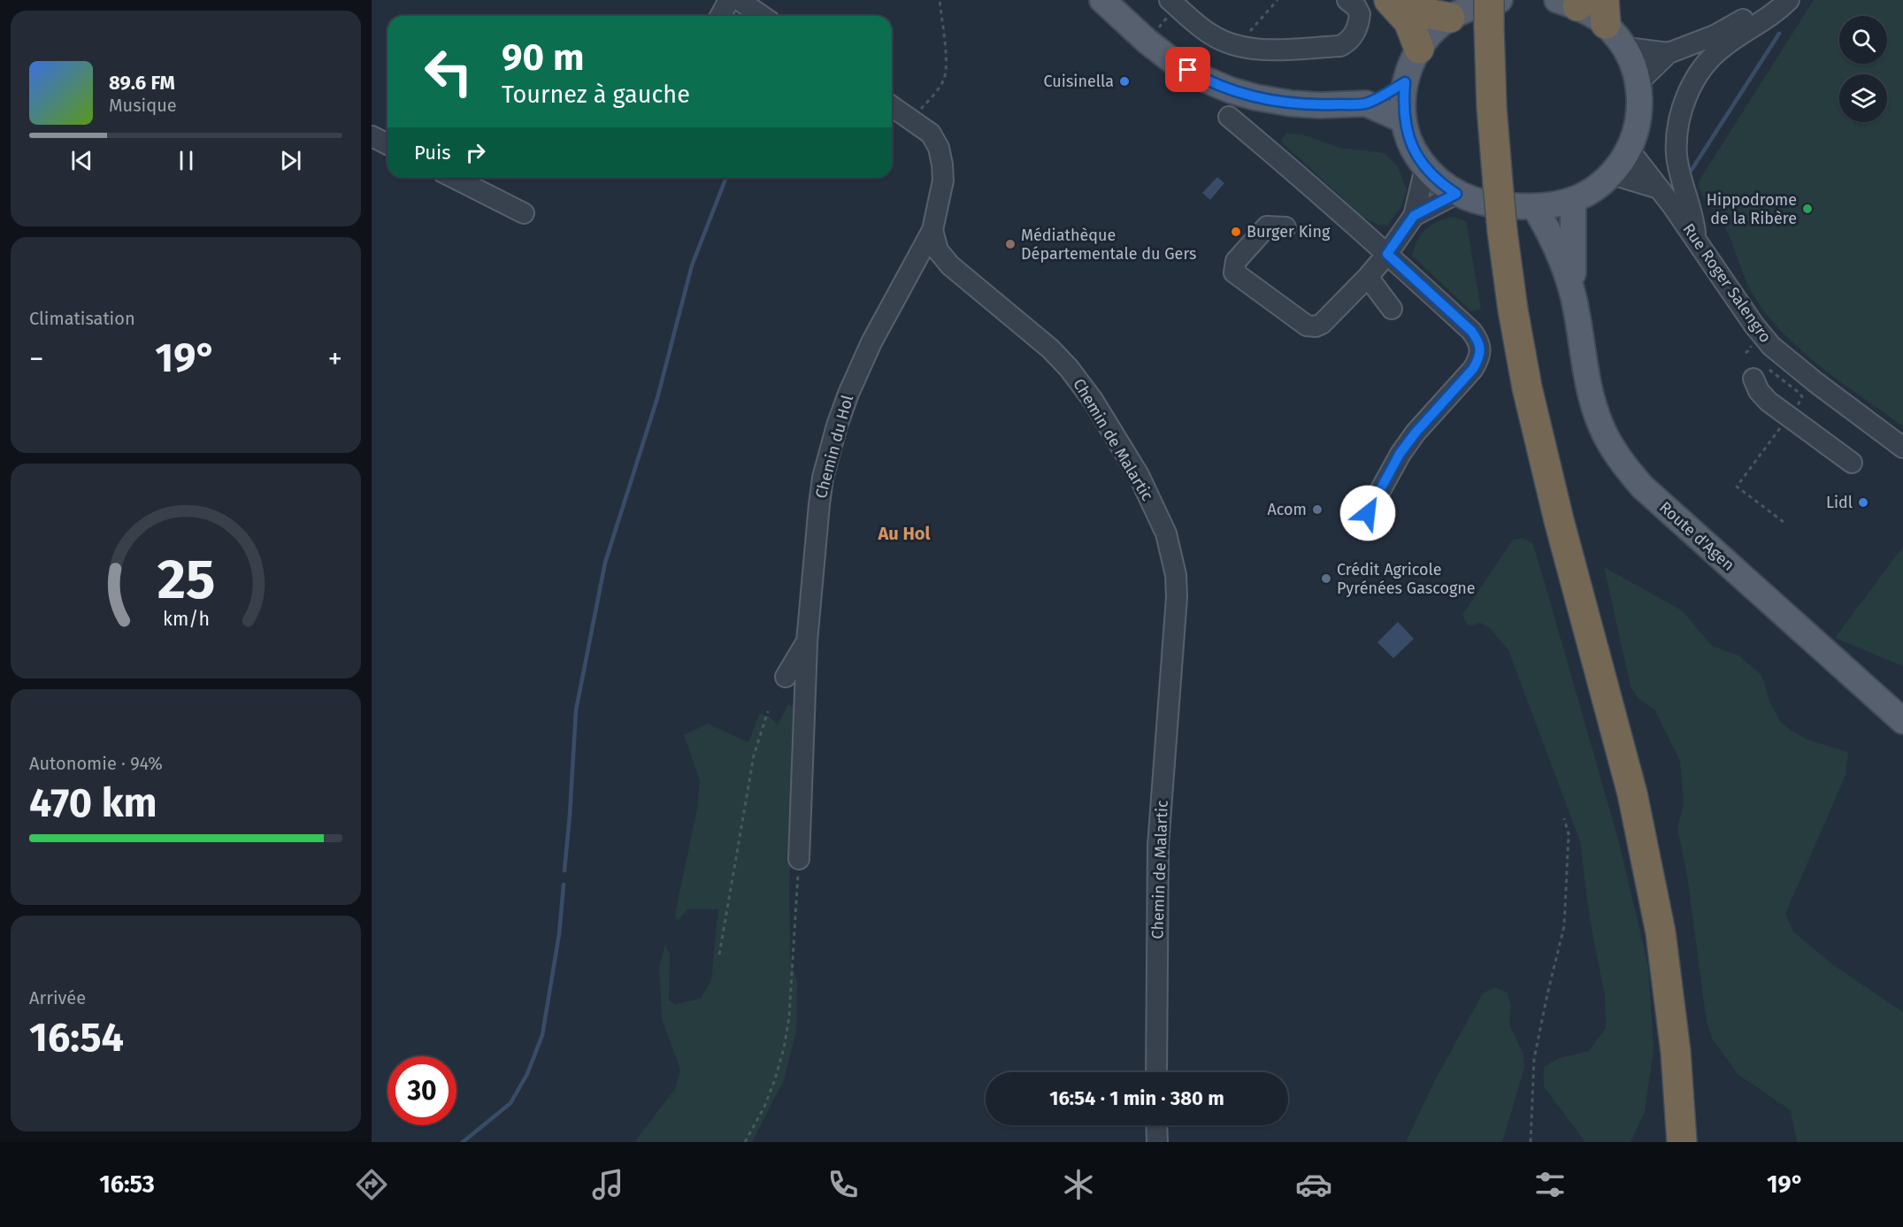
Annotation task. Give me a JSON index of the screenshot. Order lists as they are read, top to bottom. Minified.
{"streets":{"main road":["Route d'Agen"],"street":["Rue Roger Salengro","Chemin de Malartic","Chemin du Hol"]},"crossings":[["Chemin de Malartic","Chemin du Hol"]],"districts":["Au Hol"],"places":["Cuisinella","Hippodrome de la Ribère","Burger King","Médiathèque Départementale du Gers","Lidl","Acom","Crédit Agricole Pyrénées Gascogne"],"page":{"turn":["90 m","Tournez à gauche"],"song":["89.6 FM","Musique"],"then":"Puis","tile":["Climatisation",["Autonomie · 94%","470 km"],["Arrivée","16:54"]],"heat":["−","19°","+"],"limit":"30","trip":"16:54 · 1 min · 380 m","tabs":["16:53","19°"],"gauge":["25","km/h"]}}
